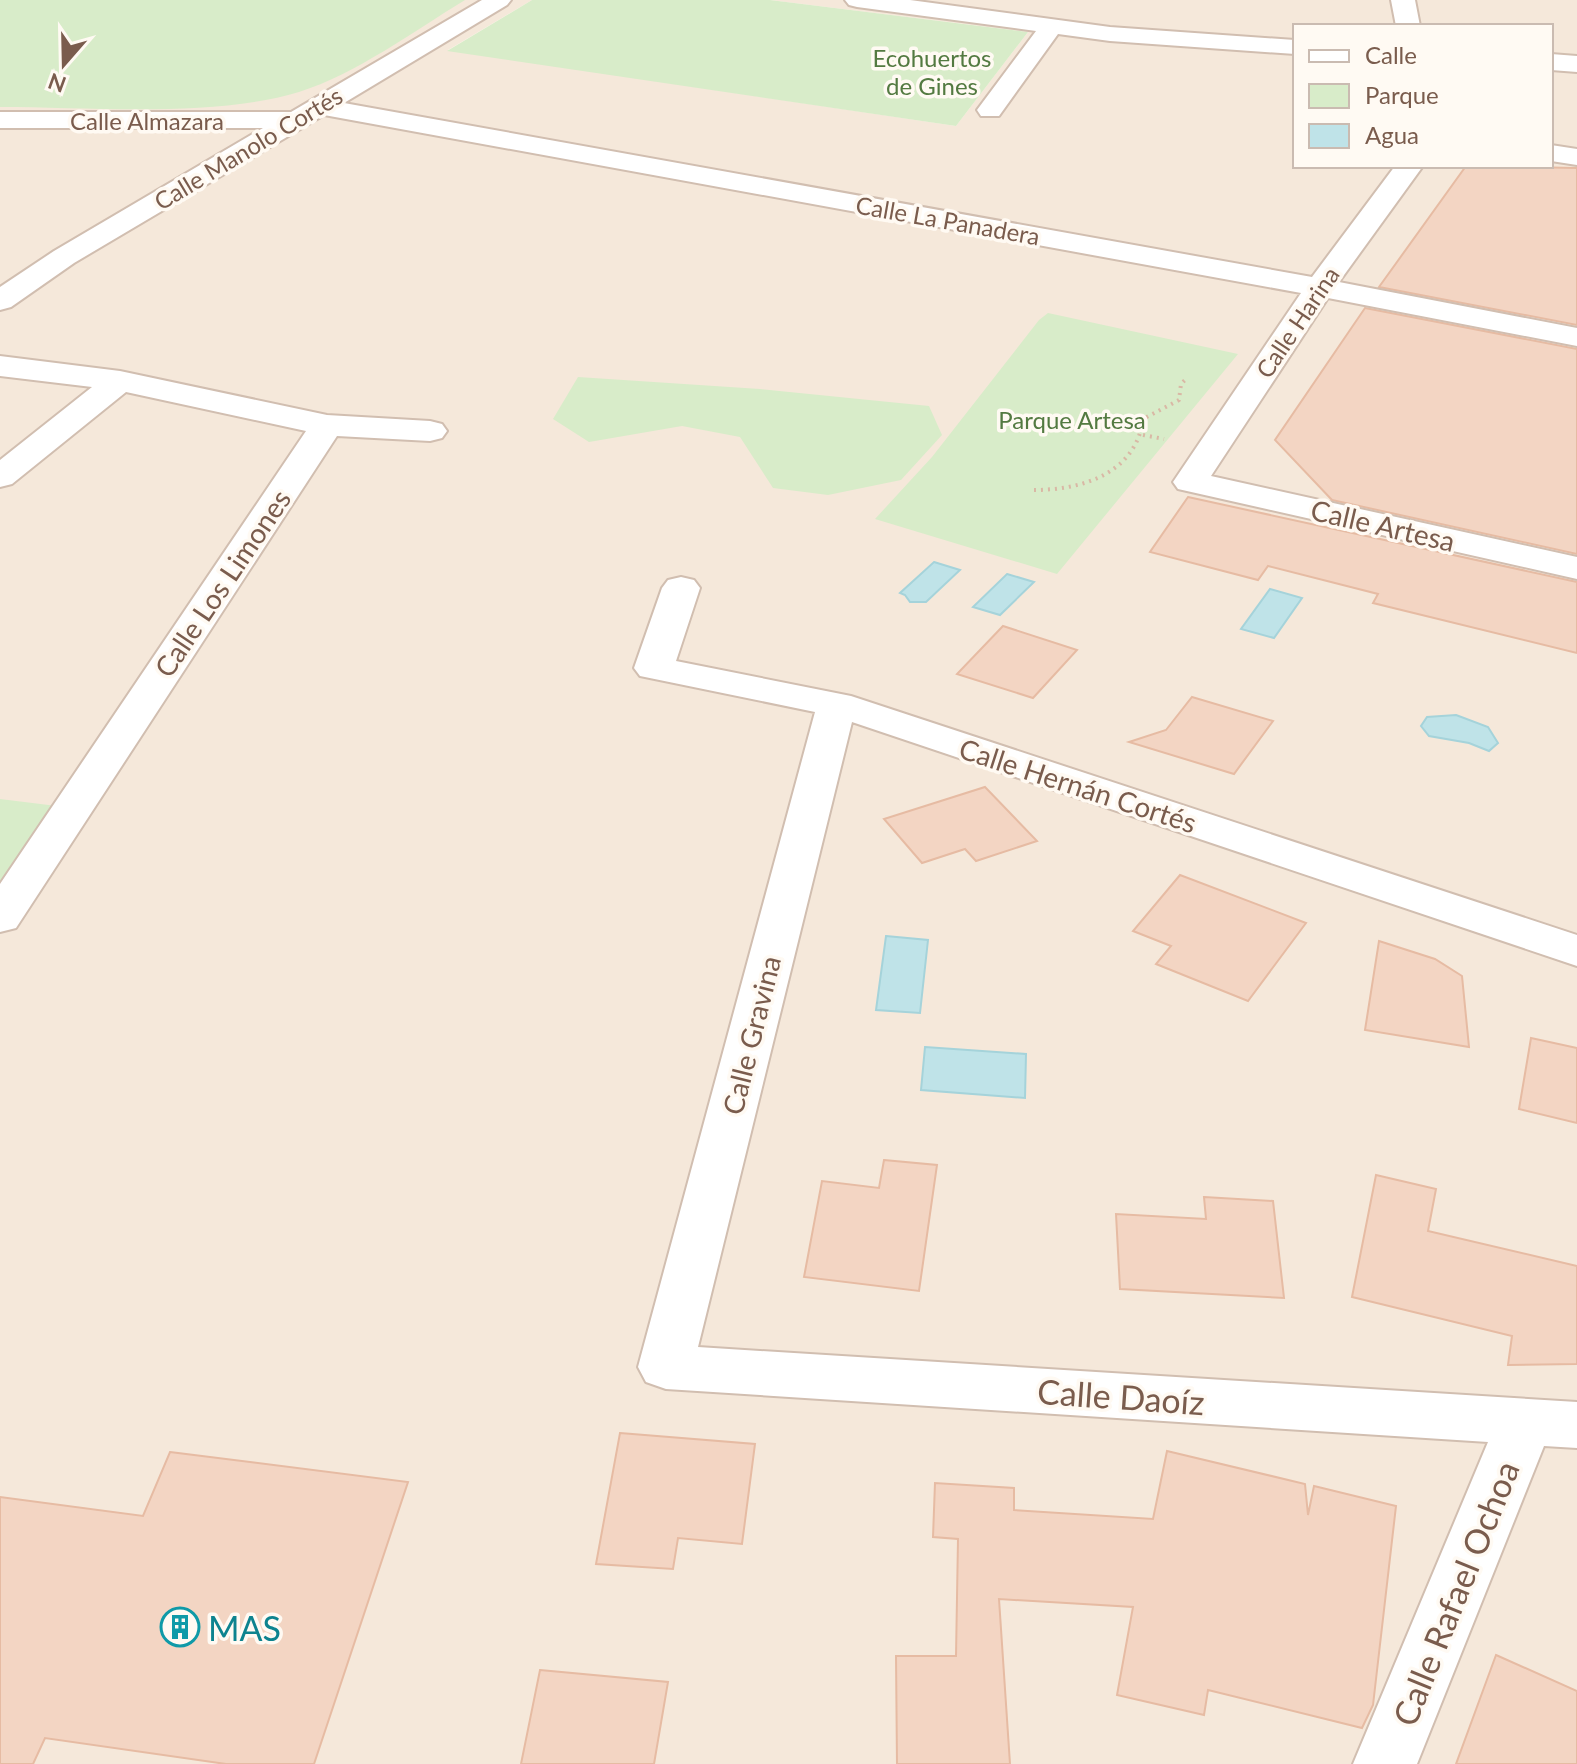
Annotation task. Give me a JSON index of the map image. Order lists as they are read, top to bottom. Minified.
{"streets":{"street":["Calle Almazara","Calle Manolo Cortés","Calle La Panadera","Calle Harina","Calle Artesa","Calle Los Limones","Calle Hernán Cortés","Calle Gravina","Calle Daoíz","Calle Rafael Ochoa"]},"crossings":[["Calle Almazara","Calle Manolo Cortés"],["Calle Almazara","Calle La Panadera"],["Calle Manolo Cortés","Calle La Panadera"],["Calle La Panadera","Calle Harina"],["Calle Harina","Calle Artesa"],["Calle Hernán Cortés","Calle Gravina"],["Calle Gravina","Calle Daoíz"],["Calle Daoíz","Calle Rafael Ochoa"]],"parks":["Ecohuertos de Gines","Parque Artesa"],"places":{"building":["MAS"]},"legend":["Calle","Parque","Agua"],"north":"bottom"}
